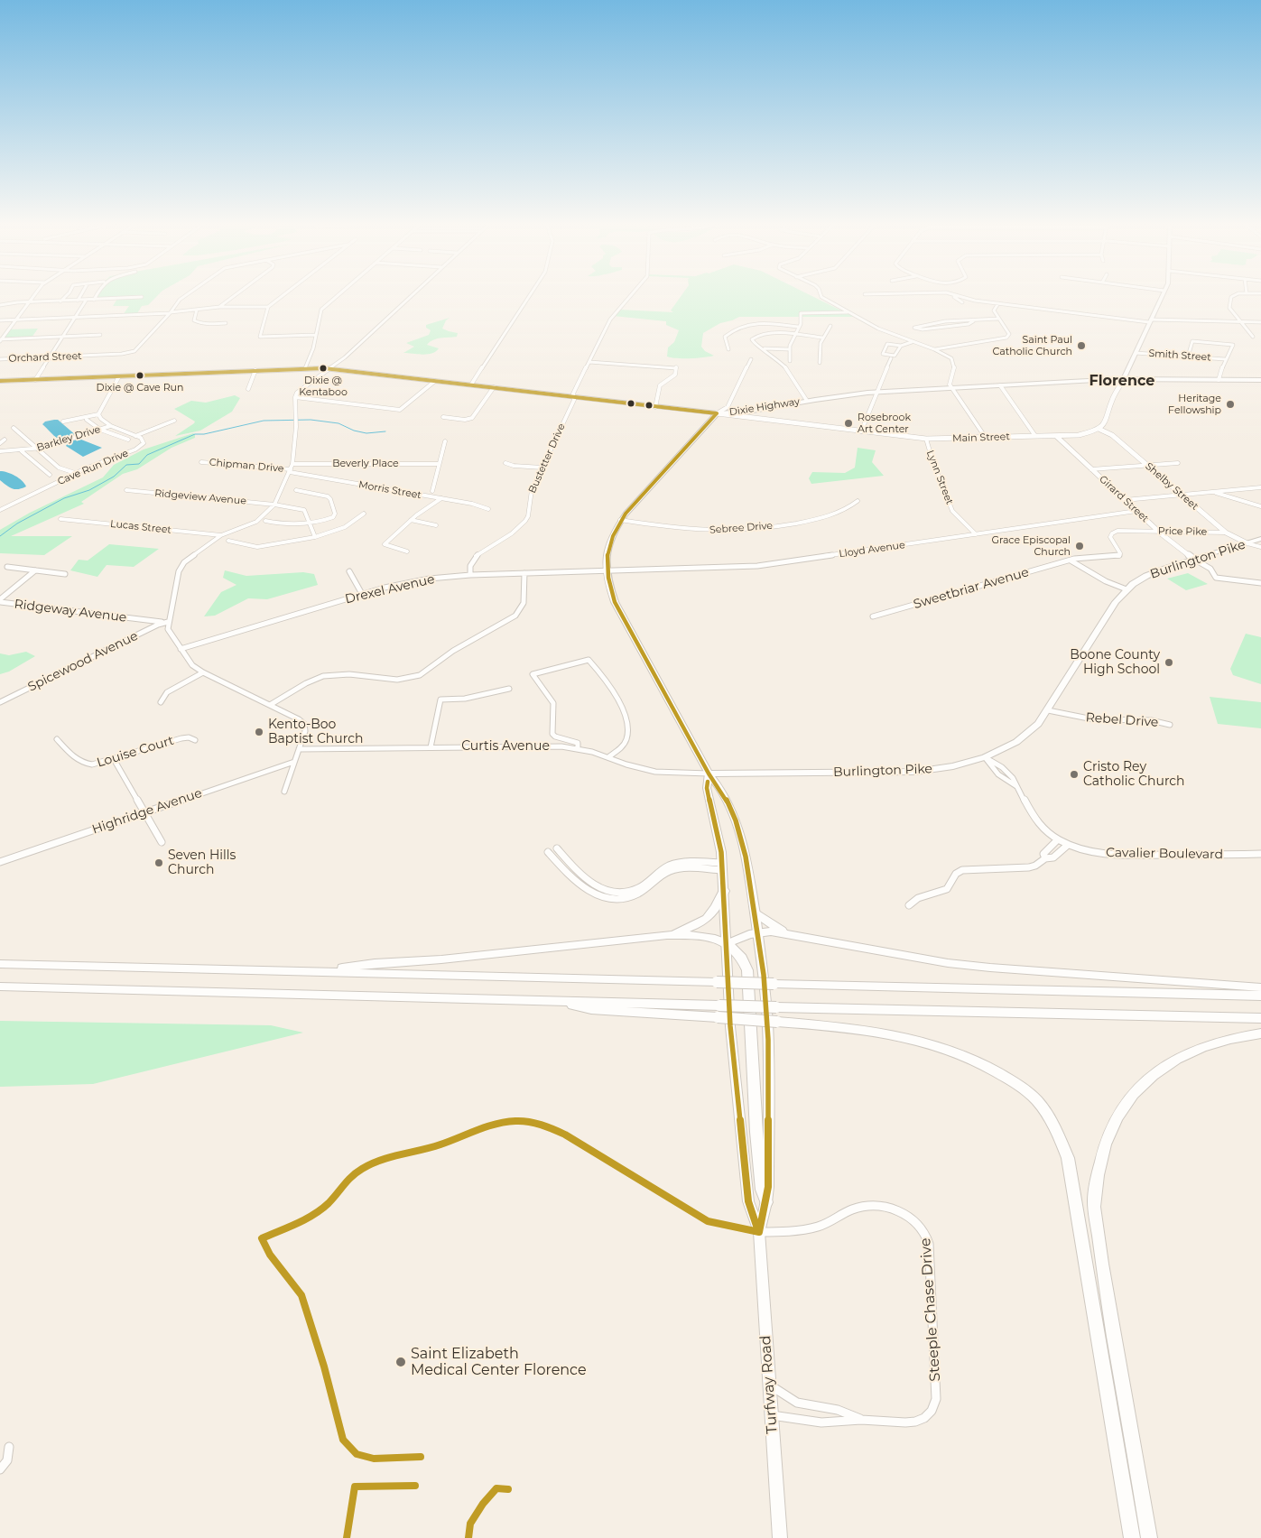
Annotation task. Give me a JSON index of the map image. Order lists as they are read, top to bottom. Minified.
{"streets":{"main road":["Dixie Highway","Burlington Pike","Turfway Road"],"street":["Smith Street","Orchard Street","Main Street","Barkley Drive","Bustetter Drive","Beverly Place","Chipman Drive","Cave Run Drive","Lynn Street","Shelby Street","Morris Street","Ridgeview Avenue","Girard Street","Lucas Street","Sebree Drive","Price Pike","Lloyd Avenue","Sweetbriar Avenue","Drexel Avenue","Ridgeway Avenue","Spicewood Avenue","Rebel Drive","Curtis Avenue","Louise Court","Highridge Avenue","Cavalier Boulevard","Steeple Chase Drive"]},"crossings":[["Dixie Highway","Main Street"],["Dixie Highway","Bustetter Drive"],["Dixie Highway","Turfway Road"],["Main Street","Lynn Street"],["Main Street","Shelby Street"],["Main Street","Girard Street"],["Main Street","Turfway Road"],["Barkley Drive","Cave Run Drive"],["Bustetter Drive","Drexel Avenue"],["Chipman Drive","Morris Street"],["Lynn Street","Lloyd Avenue"],["Shelby Street","Price Pike"],["Shelby Street","Burlington Pike"],["Girard Street","Price Pike"],["Girard Street","Lloyd Avenue"],["Girard Street","Burlington Pike"],["Sebree Drive","Turfway Road"],["Price Pike","Sweetbriar Avenue"],["Lloyd Avenue","Drexel Avenue"],["Lloyd Avenue","Turfway Road"],["Burlington Pike","Rebel Drive"],["Burlington Pike","Curtis Avenue"],["Burlington Pike","Cavalier Boulevard"],["Burlington Pike","Turfway Road"],["Drexel Avenue","Turfway Road"],["Ridgeway Avenue","Spicewood Avenue"],["Curtis Avenue","Turfway Road"],["Steeple Chase Drive","Turfway Road"]],"districts":["Florence"],"places":["Saint Paul Catholic Church","Dixie @ Kentaboo","Dixie @ Cave Run","Heritage Fellowship","Rosebrook Art Center","Grace Episcopal Church","Boone County High School","Kento-Boo Baptist Church","Cristo Rey Catholic Church","Seven Hills Church","Saint Elizabeth Medical Center Florence"]}
